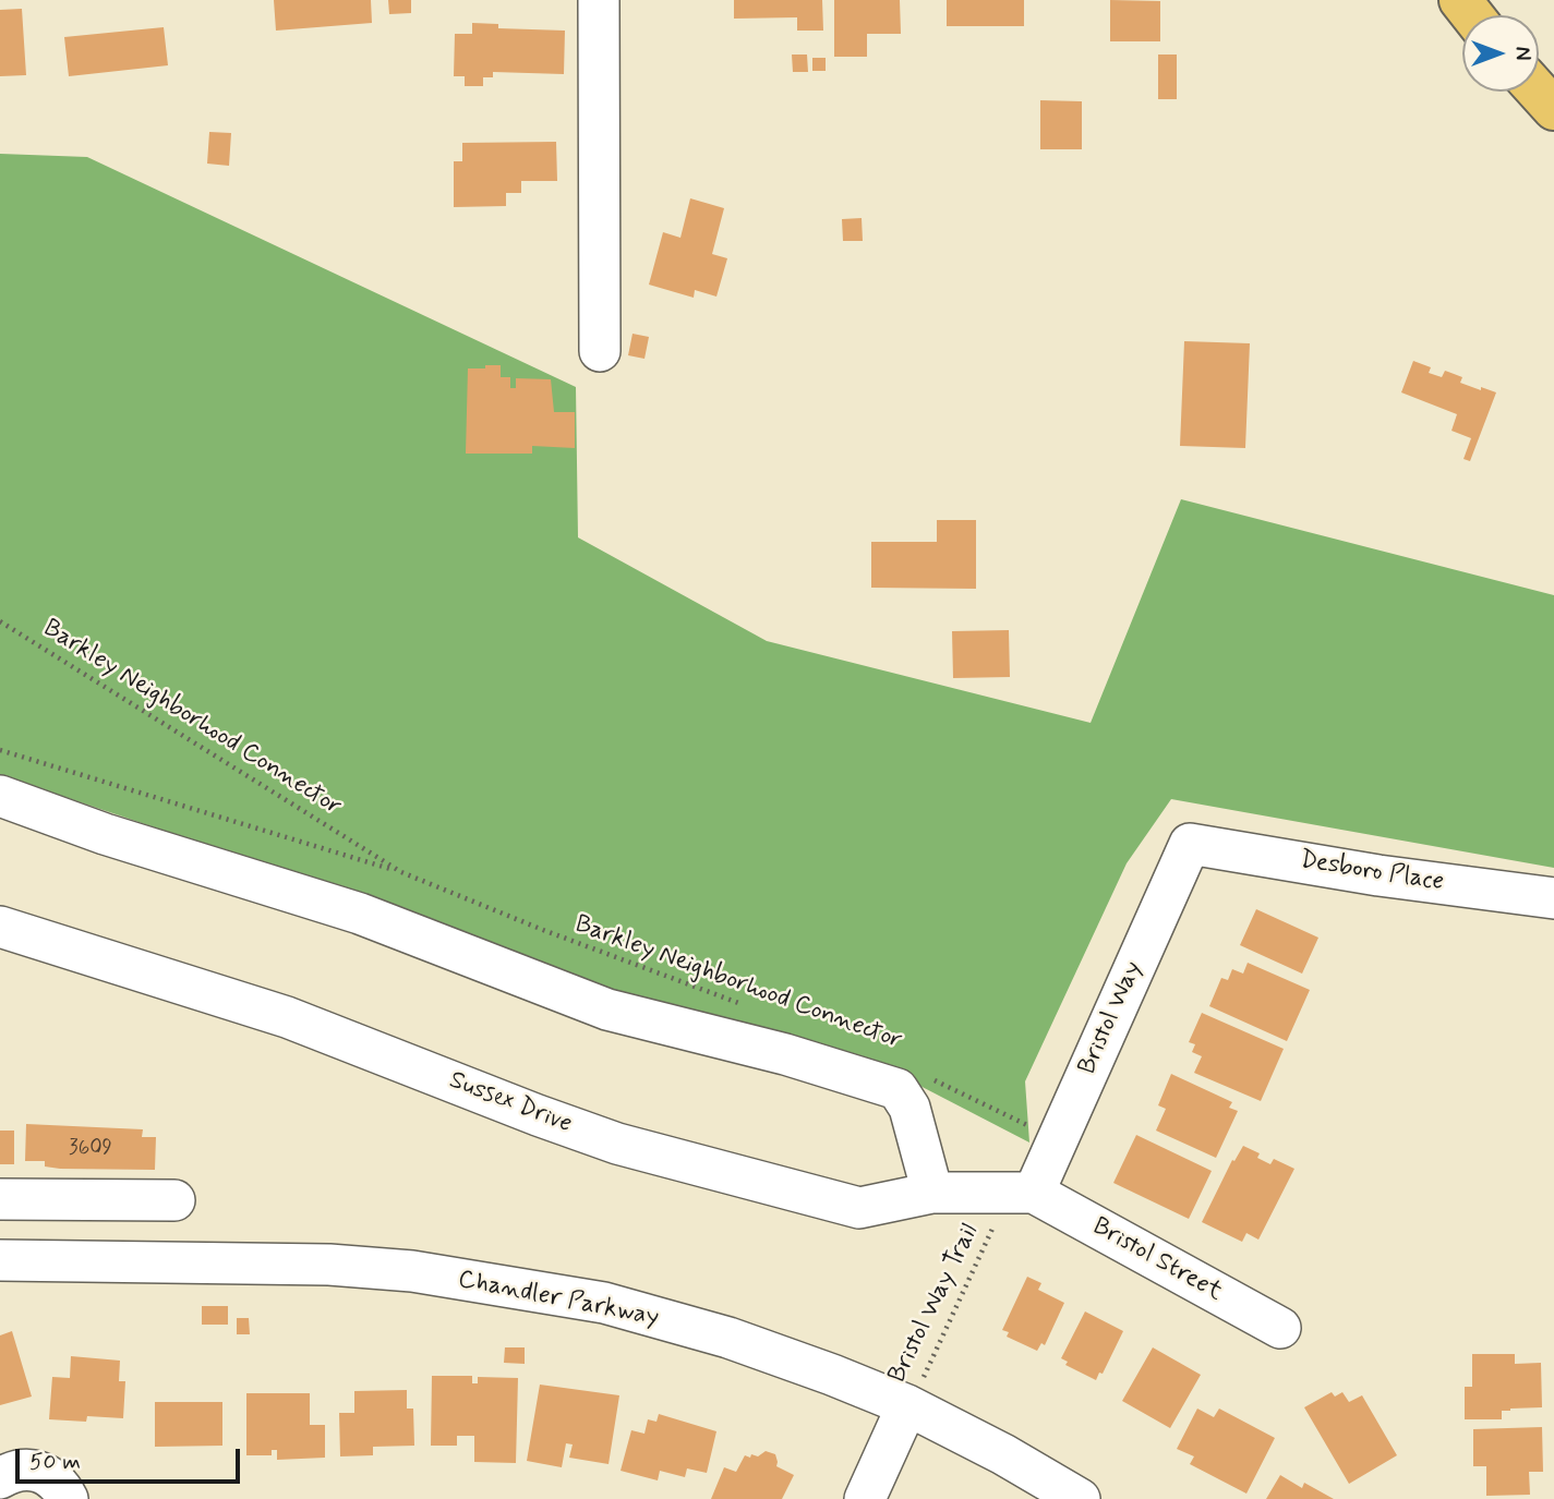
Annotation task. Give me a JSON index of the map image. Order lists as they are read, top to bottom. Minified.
{"streets":{"street":["Desboro Place","Bristol Way","Sussex Drive","Bristol Street","Chandler Parkway"],"path":["Barkley Neighborhood Connector","Bristol Way Trail"]},"crossings":[["Desboro Place","Bristol Way"],["Bristol Way","Sussex Drive"],["Bristol Way","Bristol Street"],["Bristol Way","Bristol Way Trail"],["Sussex Drive","Bristol Street"],["Sussex Drive","Bristol Way Trail"],["Bristol Street","Bristol Way Trail"],["Chandler Parkway","Bristol Way Trail"]],"house_numbers":["3609"],"scale_bar":"50 m","north":"right"}
